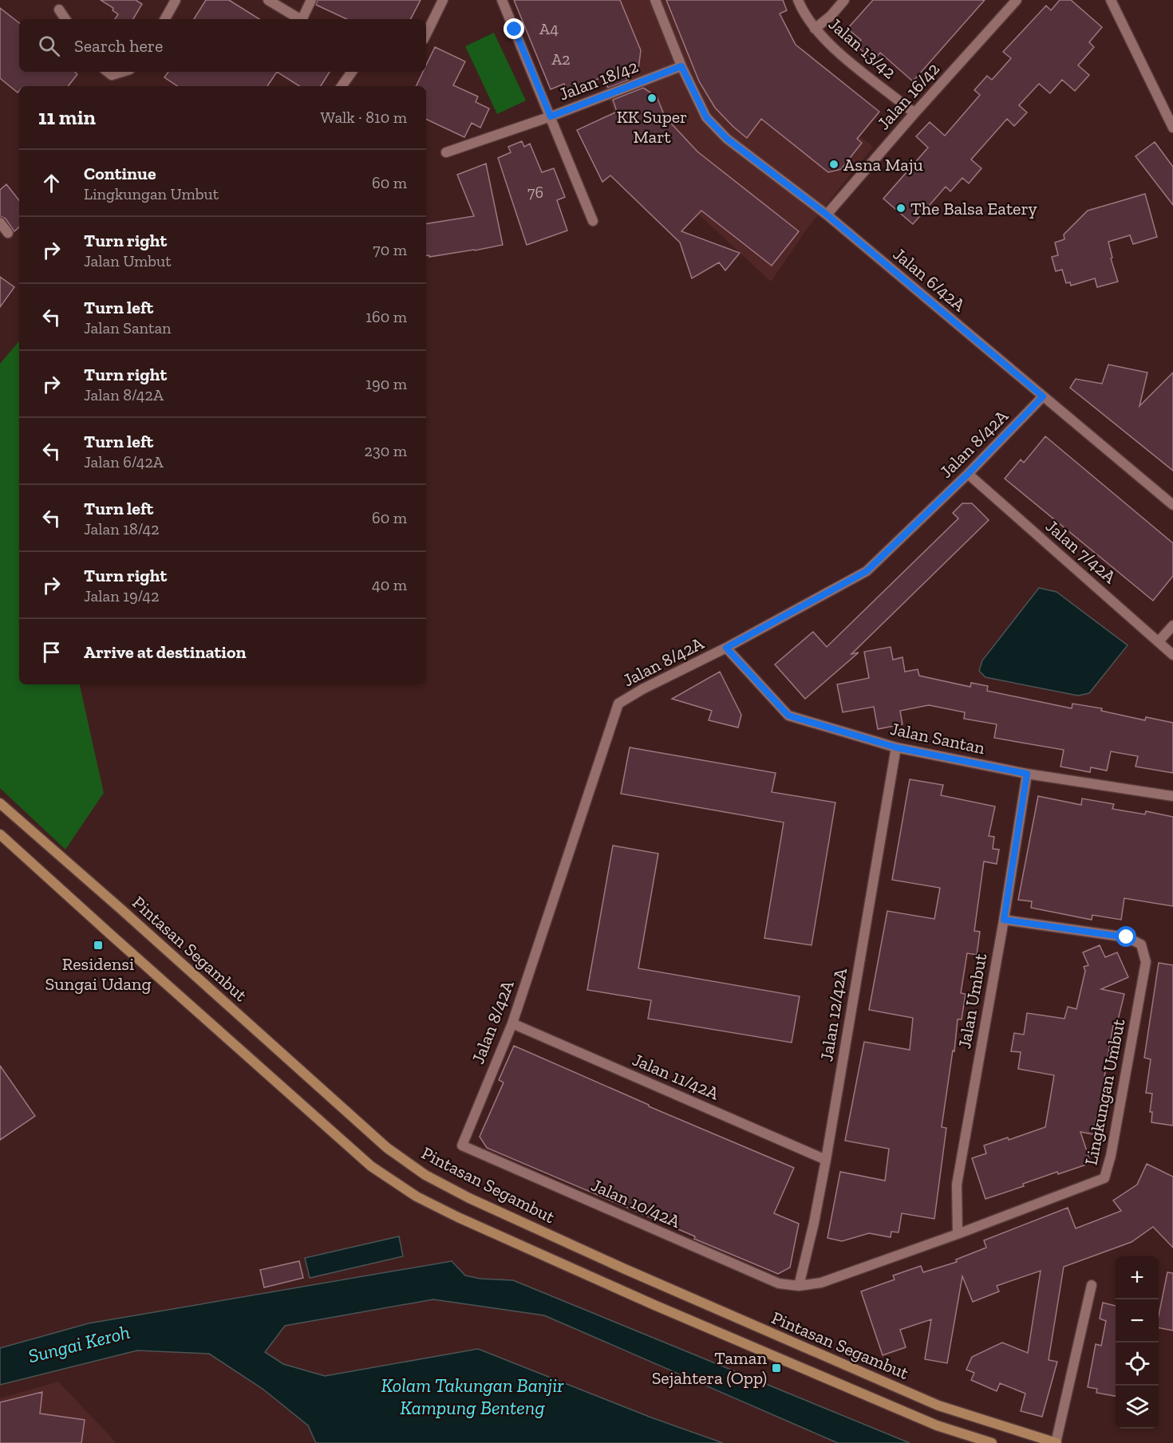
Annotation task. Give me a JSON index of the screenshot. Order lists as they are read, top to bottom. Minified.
{"streets":{"main road":["Pintasan Segambut"],"street":["Jalan 13/42","Jalan 18/42","Jalan 16/42","Jalan 6/42A","Jalan 8/42A","Jalan 7/42A","Jalan Santan","Jalan Umbut","Jalan 12/42A","Jalan 11/42A","Lingkungan Umbut","Jalan 10/42A"]},"crossings":[["Jalan 13/42","Jalan 16/42"],["Jalan 18/42","Jalan 6/42A"],["Jalan 16/42","Jalan 6/42A"],["Jalan 6/42A","Jalan 8/42A"],["Jalan 8/42A","Jalan 7/42A"],["Jalan 8/42A","Jalan Santan"],["Jalan 8/42A","Jalan 11/42A"],["Jalan 8/42A","Jalan 10/42A"],["Jalan Santan","Jalan Umbut"],["Jalan Santan","Jalan 12/42A"],["Jalan Umbut","Lingkungan Umbut"],["Jalan 12/42A","Jalan 11/42A"],["Jalan 12/42A","Lingkungan Umbut"],["Jalan 12/42A","Jalan 10/42A"],["Lingkungan Umbut","Jalan 10/42A"]],"water":["Sungai Keroh","Kolam Takungan Banjir Kampung Benteng"],"places":{"other":["KK Super Mart","Asna Maju","The Balsa Eatery"],"transit":["Residensi Sungai Udang","Taman Sejahtera (Opp)"]},"house_numbers":["A4","A2","76"],"page":{"search":"Search here","heading":["11 min","Walk · 810 m"],"list":[["Continue","Lingkungan Umbut","60 m"],["Turn right","Jalan Umbut","70 m"],["Turn left","Jalan Santan","160 m"],["Turn right","Jalan 8/42A","190 m"],["Turn left","Jalan 6/42A","230 m"],["Turn left","Jalan 18/42","60 m"],["Turn right","Jalan 19/42","40 m"],"Arrive at destination"],"map_buttons":["+","−"]}}
